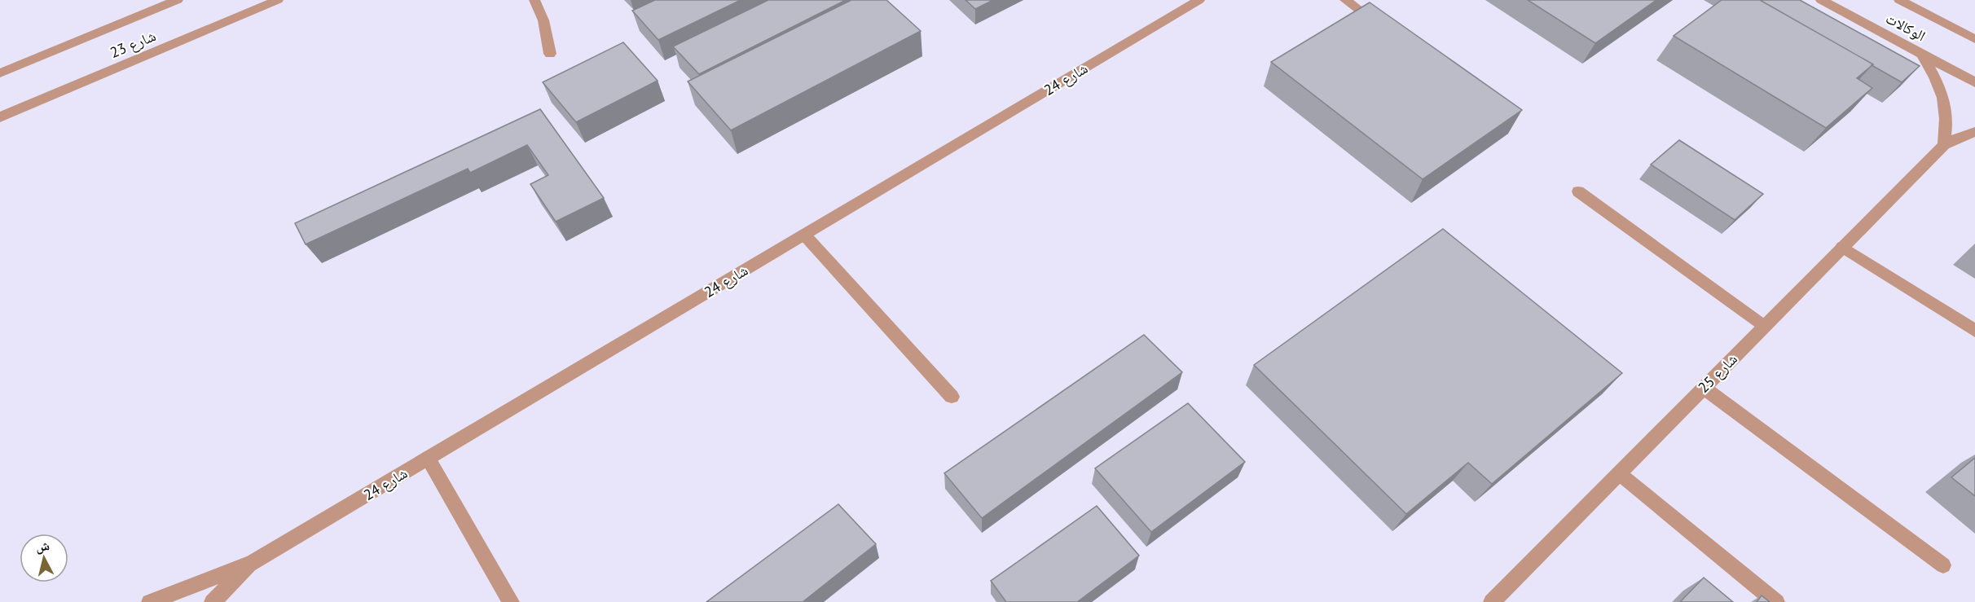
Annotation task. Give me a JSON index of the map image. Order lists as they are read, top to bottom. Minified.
{"streets":{"street":["الوكالات","شارع 23","شارع 24","شارع 25"]},"north":"top"}
